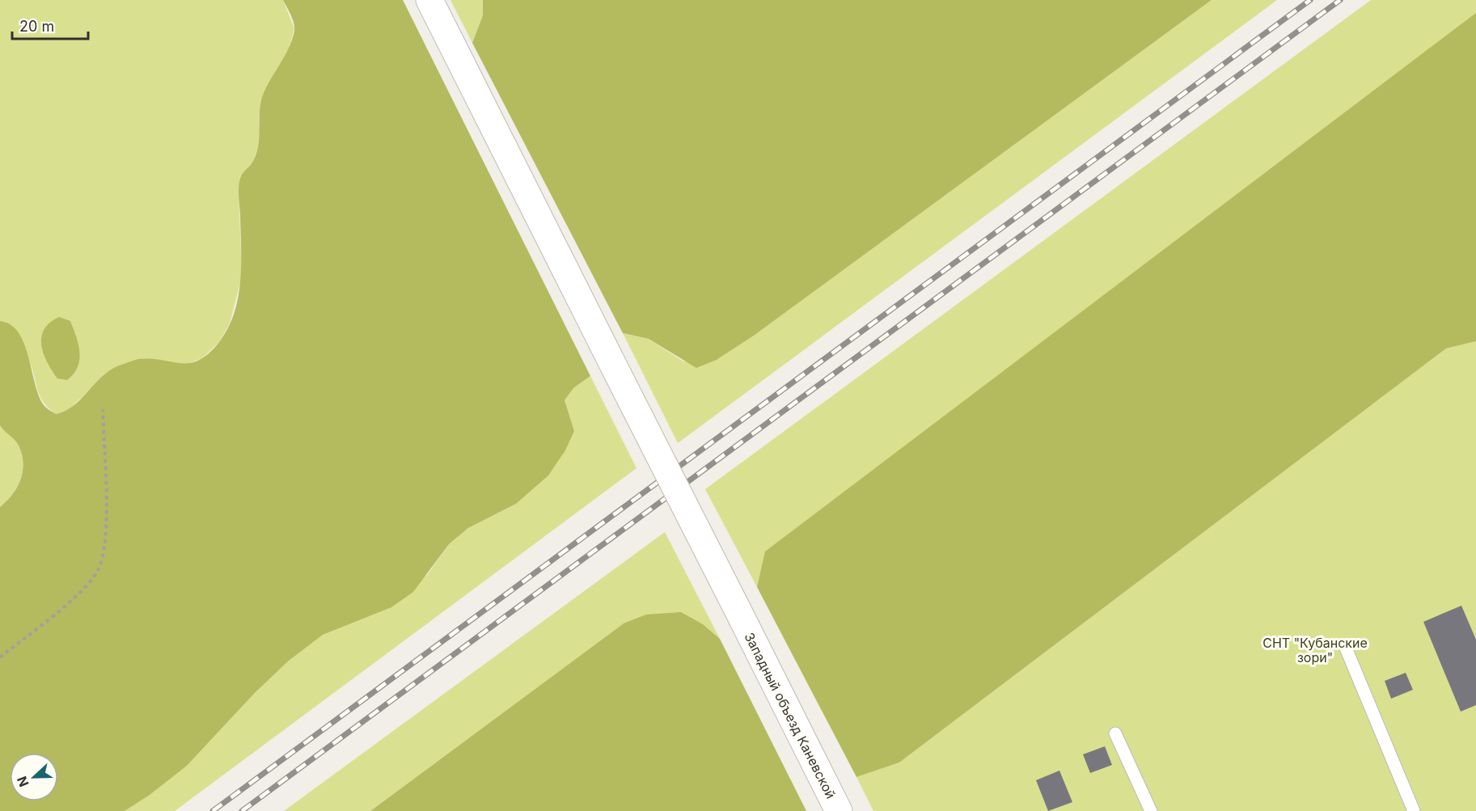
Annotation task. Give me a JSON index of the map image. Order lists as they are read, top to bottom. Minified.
{"streets":{"main road":["Западный объезд Каневской"]},"parks":["СНТ \"Кубанские зори\""],"scale_bar":"20 m","north":"left"}
